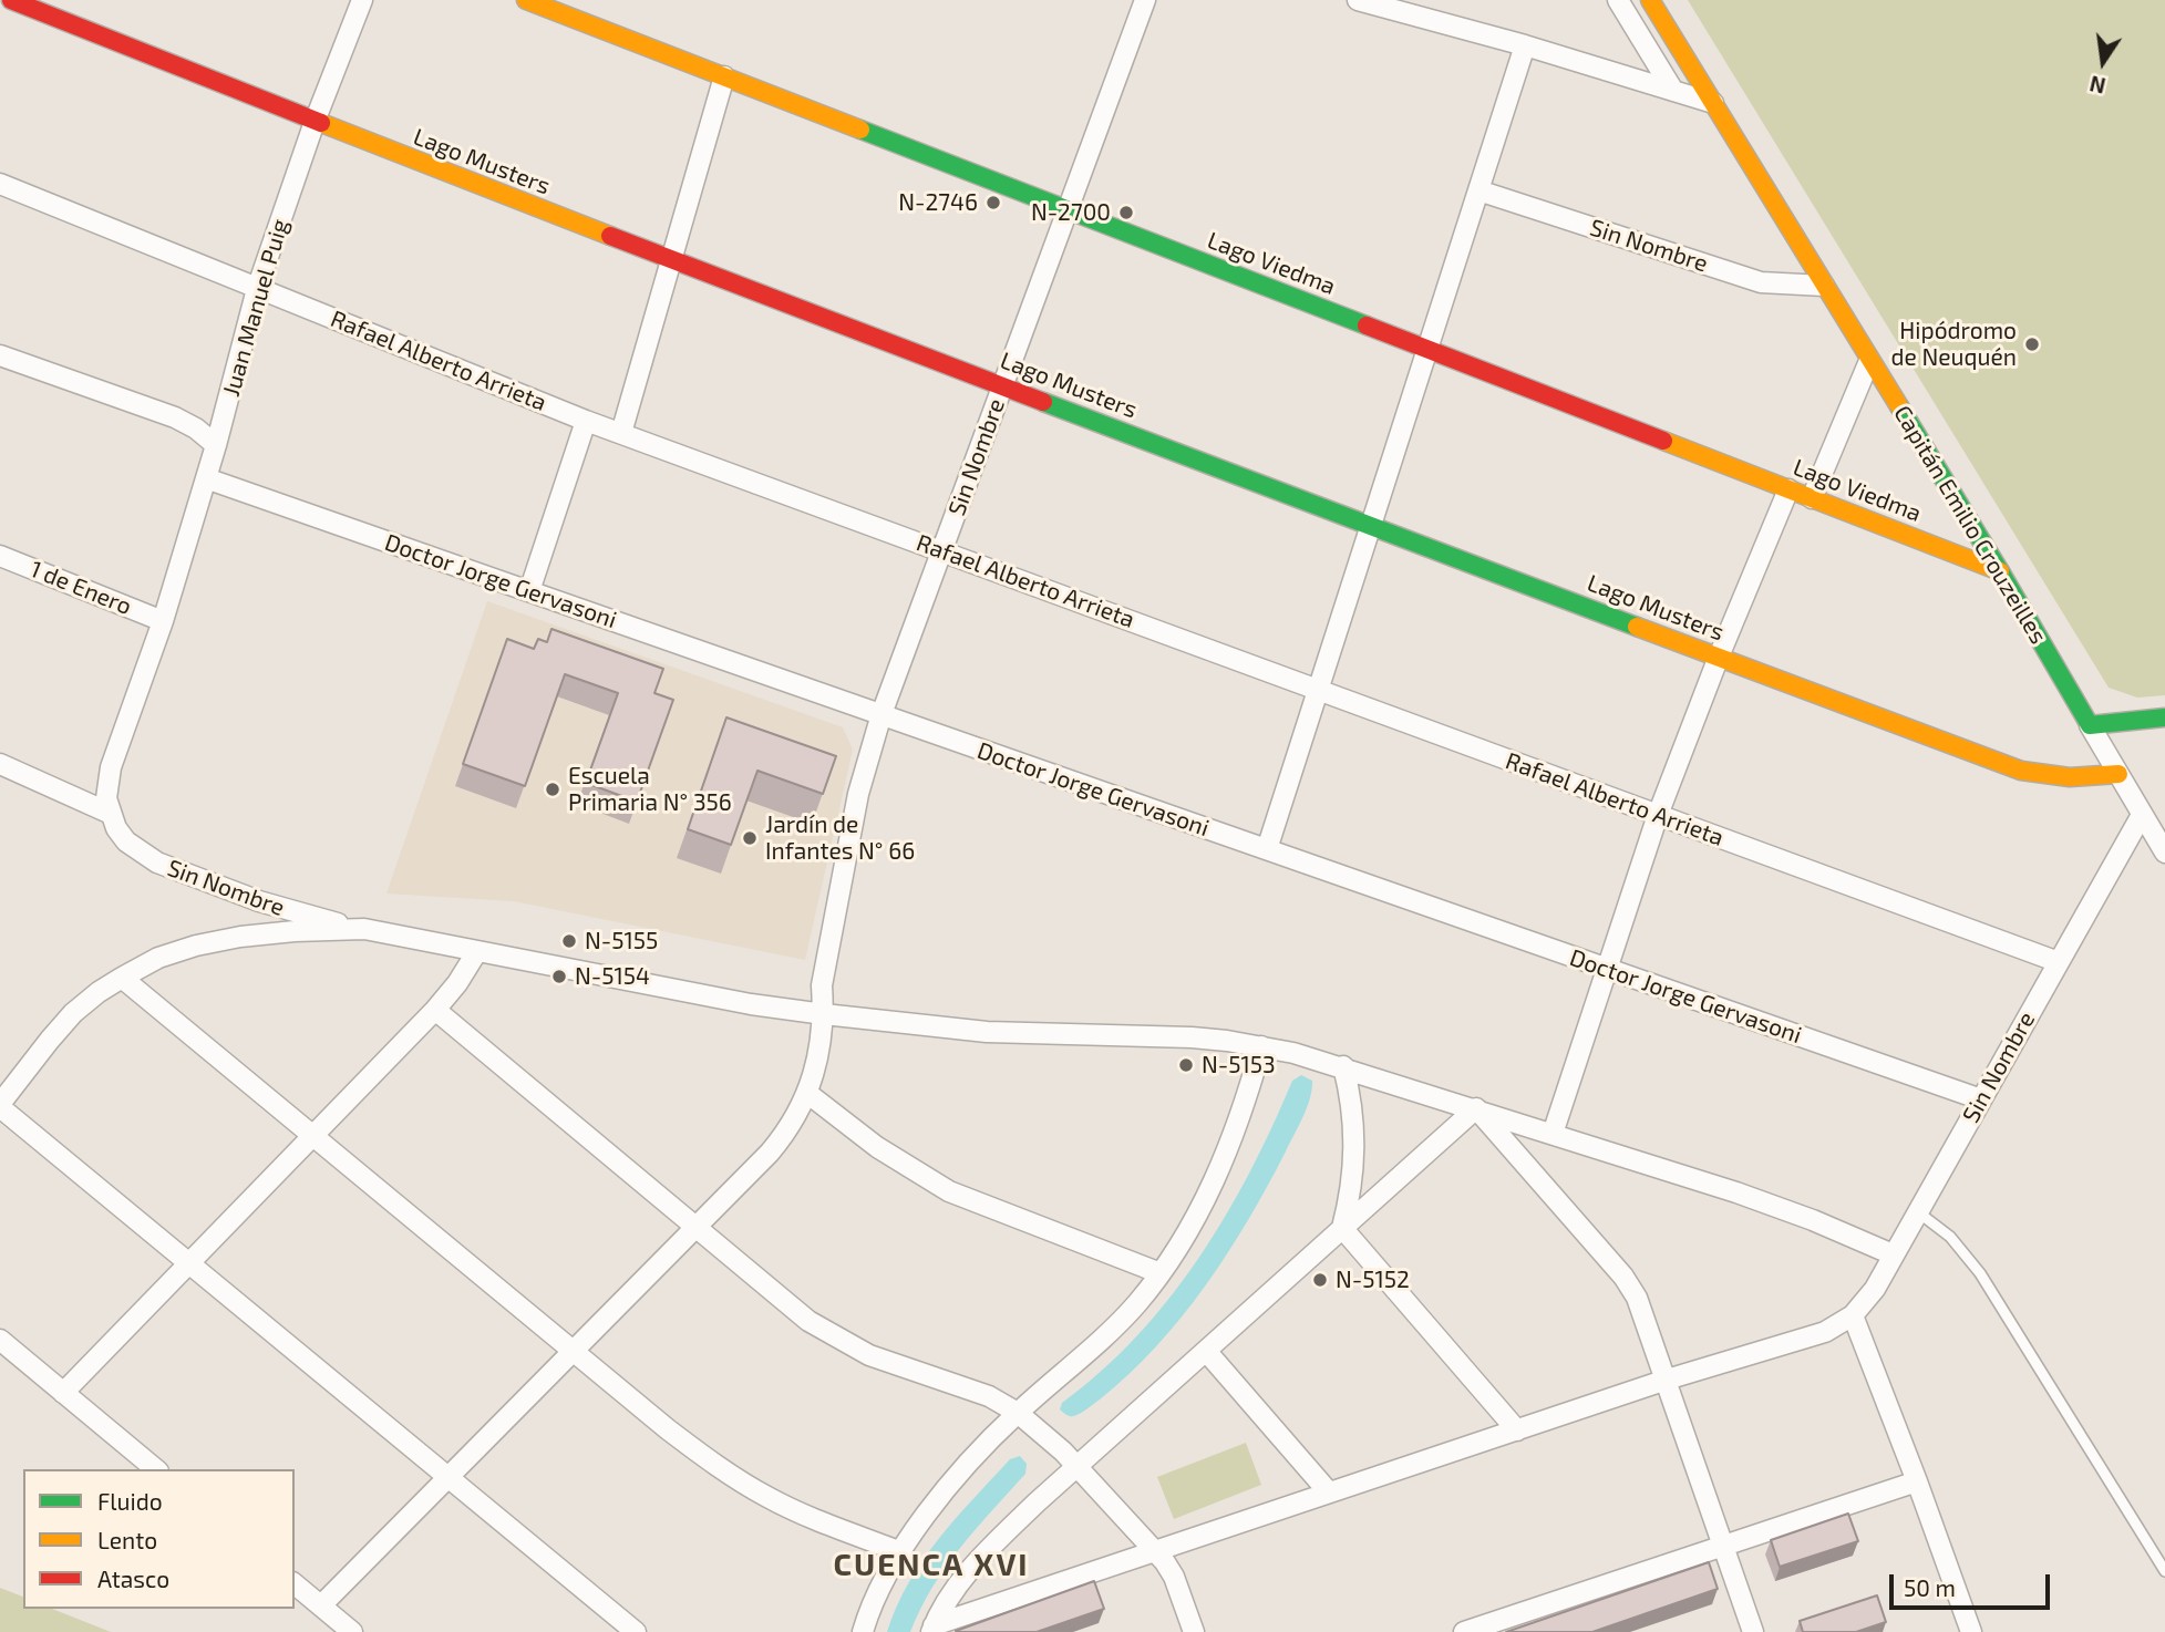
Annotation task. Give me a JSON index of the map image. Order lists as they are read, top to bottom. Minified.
{"streets":{"main road":["Lago Musters","Lago Viedma","Capitán Emilio Crouzeilles"],"street":["Sin Nombre","Juan Manuel Puig","Rafael Alberto Arrieta","Doctor Jorge Gervasoni","1 de Enero"]},"crossings":[["Lago Musters","Sin Nombre"],["Lago Musters","Juan Manuel Puig"],["Lago Musters","Capitán Emilio Crouzeilles"],["Sin Nombre","Lago Viedma"],["Sin Nombre","Rafael Alberto Arrieta"],["Sin Nombre","Capitán Emilio Crouzeilles"],["Sin Nombre","Doctor Jorge Gervasoni"],["Lago Viedma","Capitán Emilio Crouzeilles"],["Juan Manuel Puig","Rafael Alberto Arrieta"],["Juan Manuel Puig","Doctor Jorge Gervasoni"],["Juan Manuel Puig","1 de Enero"]],"districts":["CUENCA XVI"],"places":["N-2746","N-2700","Hipódromo de Neuquén","Escuela Primaria N° 356","Jardín de Infantes N° 66","N-5155","N-5154","N-5153","N-5152"],"legend":["Fluido","Lento","Atasco"],"scale_bar":"50 m","north":"bottom"}
